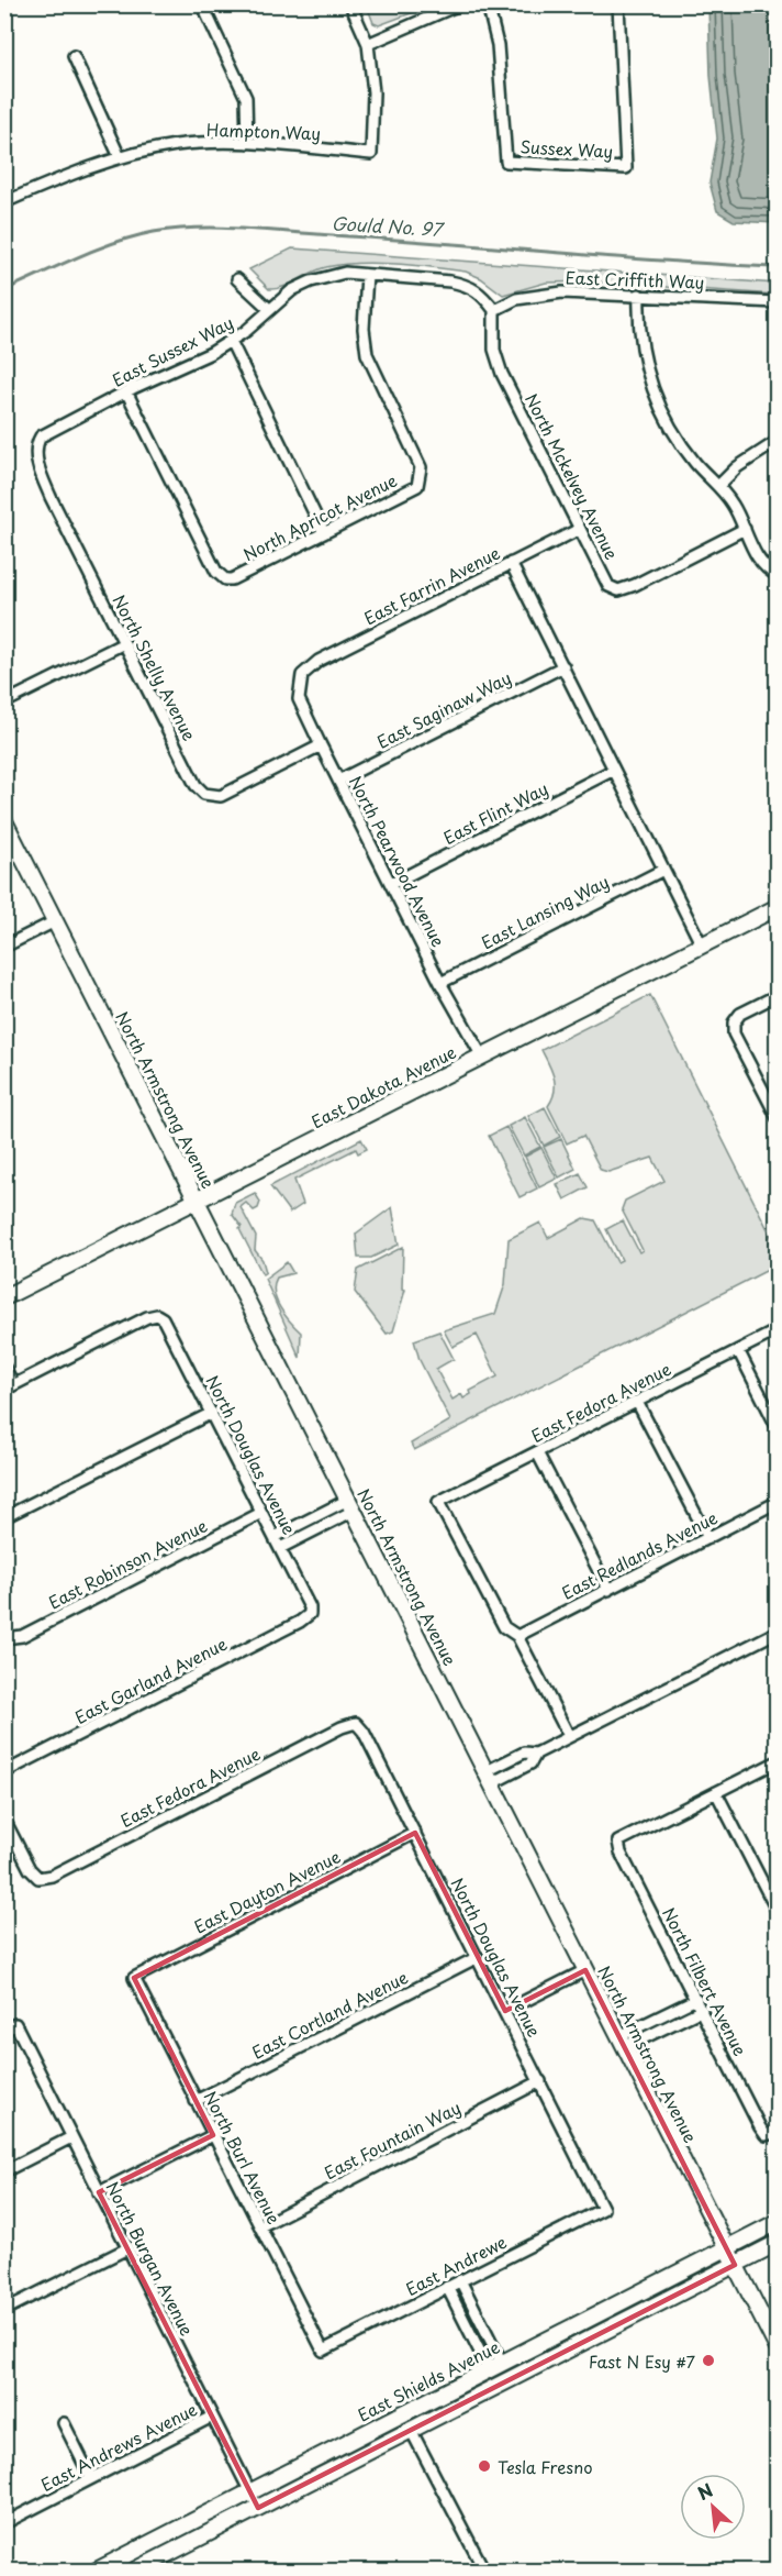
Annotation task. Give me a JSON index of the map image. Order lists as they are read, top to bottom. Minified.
{"streets":{"street":["Hampton Way","Sussex Way","East Criffith Way","East Sussex Way","North Mckelvey Avenue","North Apricot Avenue","East Farrin Avenue","North Shelly Avenue","East Saginaw Way","East Flint Way","North Pearwood Avenue","East Lansing Way","East Dakota Avenue","North Armstrong Avenue","East Fedora Avenue","North Douglas Avenue","East Redlands Avenue","East Robinson Avenue","East Garland Avenue","East Dayton Avenue","North Filbert Avenue","East Cortland Avenue","East Fountain Way","North Burl Avenue","North Burgan Avenue","East Andrewe","East Shields Avenue","East Andrews Avenue"]},"crossings":[["East Criffith Way","East Sussex Way"],["East Criffith Way","North Mckelvey Avenue"],["East Sussex Way","North Mckelvey Avenue"],["East Sussex Way","North Apricot Avenue"],["East Sussex Way","North Shelly Avenue"],["North Mckelvey Avenue","East Farrin Avenue"],["East Farrin Avenue","North Pearwood Avenue"],["North Shelly Avenue","North Pearwood Avenue"],["East Saginaw Way","North Pearwood Avenue"],["East Flint Way","North Pearwood Avenue"],["North Pearwood Avenue","East Lansing Way"],["North Pearwood Avenue","East Dakota Avenue"],["East Dakota Avenue","North Armstrong Avenue"],["North Armstrong Avenue","East Shields Avenue"],["East Fedora Avenue","North Douglas Avenue"],["East Fedora Avenue","East Redlands Avenue"],["North Douglas Avenue","East Robinson Avenue"],["North Douglas Avenue","East Garland Avenue"],["North Douglas Avenue","East Dayton Avenue"],["North Douglas Avenue","East Cortland Avenue"],["North Douglas Avenue","East Fountain Way"],["North Douglas Avenue","East Andrewe"],["East Dayton Avenue","North Burl Avenue"],["East Cortland Avenue","North Burl Avenue"],["East Fountain Way","North Burl Avenue"],["North Burl Avenue","East Andrewe"],["North Burgan Avenue","East Shields Avenue"],["North Burgan Avenue","East Andrews Avenue"]],"water":["Gould No. 97"],"places":["Fast N Esy #7","Tesla Fresno"],"north":"top left"}
